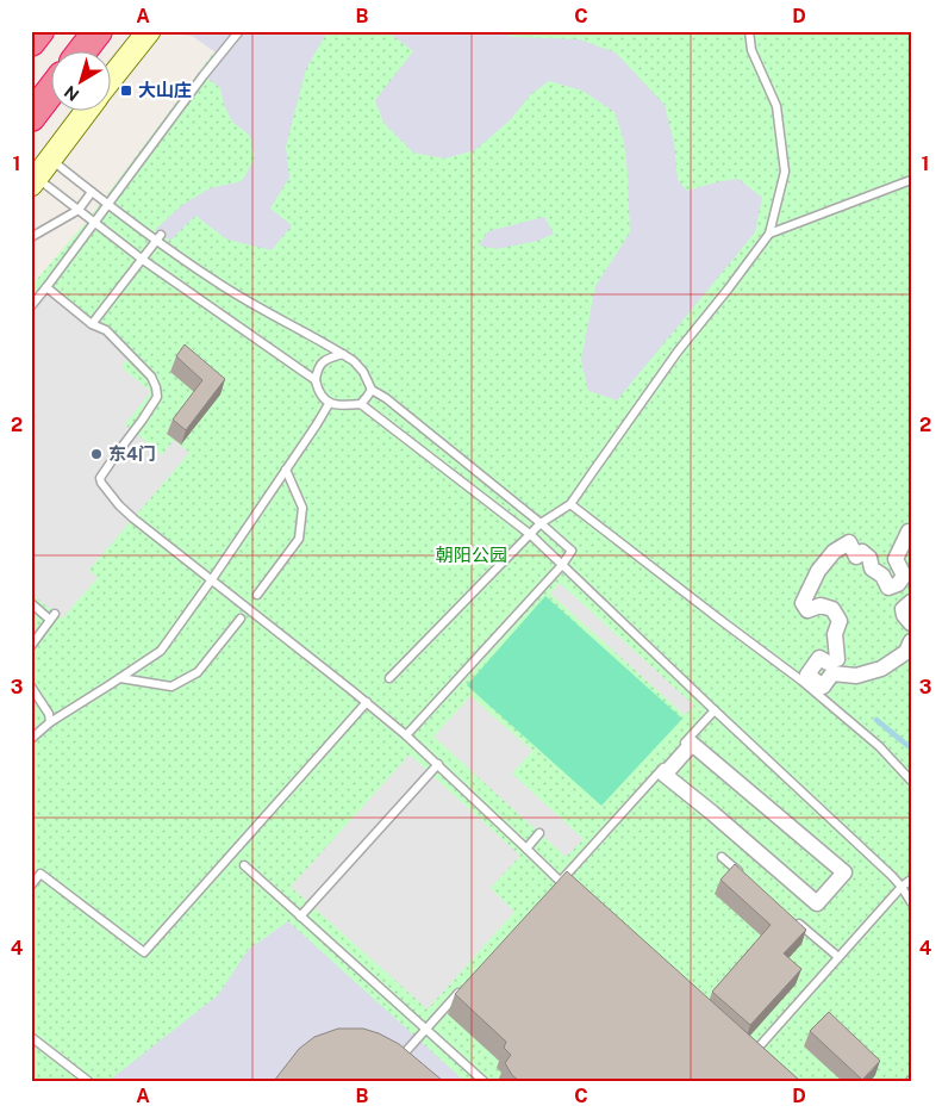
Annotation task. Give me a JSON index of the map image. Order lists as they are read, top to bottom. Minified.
{"parks":["朝阳公园"],"places":{"transit":["大山庄"],"other":["东4门"]},"north":"bottom left","grid":{"columns":["A","B","C","D"],"rows":["1","2","3","4"]}}
